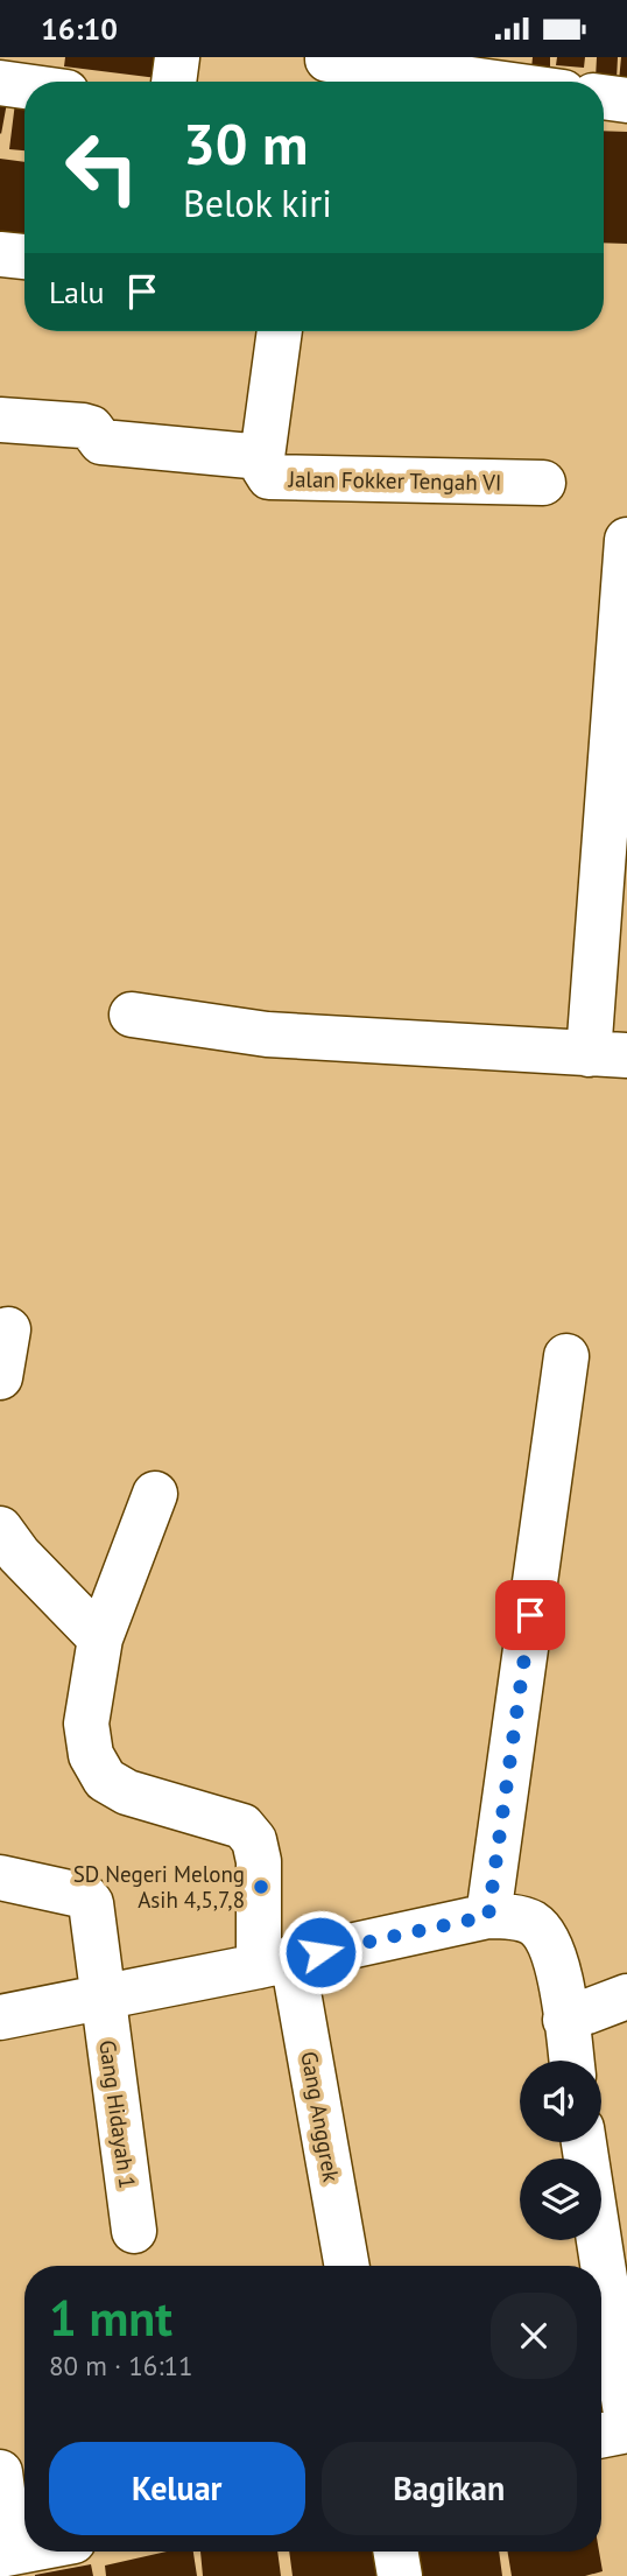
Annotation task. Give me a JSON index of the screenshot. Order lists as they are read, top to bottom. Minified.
{"streets":{"street":["Jalan Fokker Tengah VI","Gang Hidayah 1","Gang Anggrek"]},"places":["SD Negeri Melong Asih 4,5,7,8"],"page":{"status":"16:10","turn":["30 m","Belok kiri"],"then":"Lalu","heading":["1 mnt","80 m · 16:11"],"buttons":["Keluar","Bagikan"]}}
